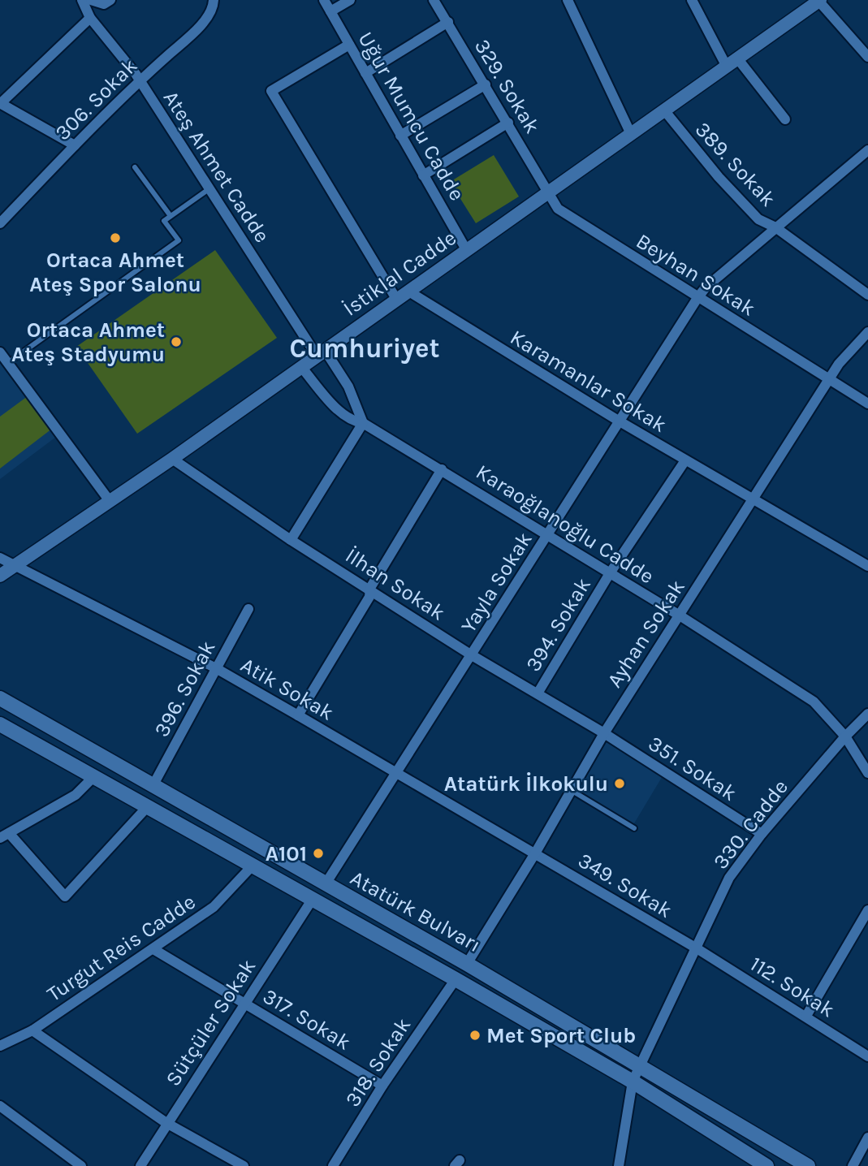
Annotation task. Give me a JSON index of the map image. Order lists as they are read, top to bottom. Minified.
{"streets":{"main road":["Atatürk Bulvarı"],"street":["329. Sokak","306. Sokak","Uğur Mumcu Cadde","389. Sokak","Ateş Ahmet Cadde","İstiklal Cadde","Beyhan Sokak","Karamanlar Sokak","Karaoğlanoğlu Cadde","Yayla Sokak","İlhan Sokak","394. Sokak","Ayhan Sokak","396. Sokak","Atik Sokak","351. Sokak","330. Cadde","349. Sokak","Turgut Reis Cadde","112. Sokak","317. Sokak","Sütçüler Sokak","318. Sokak"]},"crossings":[["329. Sokak","İstiklal Cadde"],["329. Sokak","Beyhan Sokak"],["306. Sokak","Ateş Ahmet Cadde"],["Uğur Mumcu Cadde","İstiklal Cadde"],["389. Sokak","İstiklal Cadde"],["389. Sokak","Yayla Sokak"],["Ateş Ahmet Cadde","İstiklal Cadde"],["İstiklal Cadde","Beyhan Sokak"],["İstiklal Cadde","Karamanlar Sokak"],["İstiklal Cadde","Karaoğlanoğlu Cadde"],["İstiklal Cadde","İlhan Sokak"],["İstiklal Cadde","Atik Sokak"],["Beyhan Sokak","Yayla Sokak"],["Beyhan Sokak","Ayhan Sokak"],["Karamanlar Sokak","Yayla Sokak"],["Karamanlar Sokak","394. Sokak"],["Karamanlar Sokak","Ayhan Sokak"],["Karaoğlanoğlu Cadde","Yayla Sokak"],["Karaoğlanoğlu Cadde","394. Sokak"],["Karaoğlanoğlu Cadde","Ayhan Sokak"],["Karaoğlanoğlu Cadde","330. Cadde"],["Yayla Sokak","İlhan Sokak"],["Yayla Sokak","Atik Sokak"],["Yayla Sokak","Atatürk Bulvarı"],["İlhan Sokak","394. Sokak"],["İlhan Sokak","Ayhan Sokak"],["İlhan Sokak","351. Sokak"],["Ayhan Sokak","Atik Sokak"],["Ayhan Sokak","351. Sokak"],["Ayhan Sokak","349. Sokak"],["Ayhan Sokak","Atatürk Bulvarı"],["396. Sokak","Atik Sokak"],["396. Sokak","Atatürk Bulvarı"],["Atik Sokak","349. Sokak"],["351. Sokak","330. Cadde"],["330. Cadde","349. Sokak"],["330. Cadde","Atatürk Bulvarı"],["330. Cadde","112. Sokak"],["349. Sokak","112. Sokak"],["Atatürk Bulvarı","Turgut Reis Cadde"],["Atatürk Bulvarı","Sütçüler Sokak"],["Atatürk Bulvarı","318. Sokak"],["Turgut Reis Cadde","317. Sokak"],["317. Sokak","Sütçüler Sokak"],["317. Sokak","318. Sokak"]],"districts":["Cumhuriyet"],"places":["Ortaca Ahmet Ateş Spor Salonu","Ortaca Ahmet Ateş Stadyumu","Atatürk İlkokulu","A101","Met Sport Club"]}
